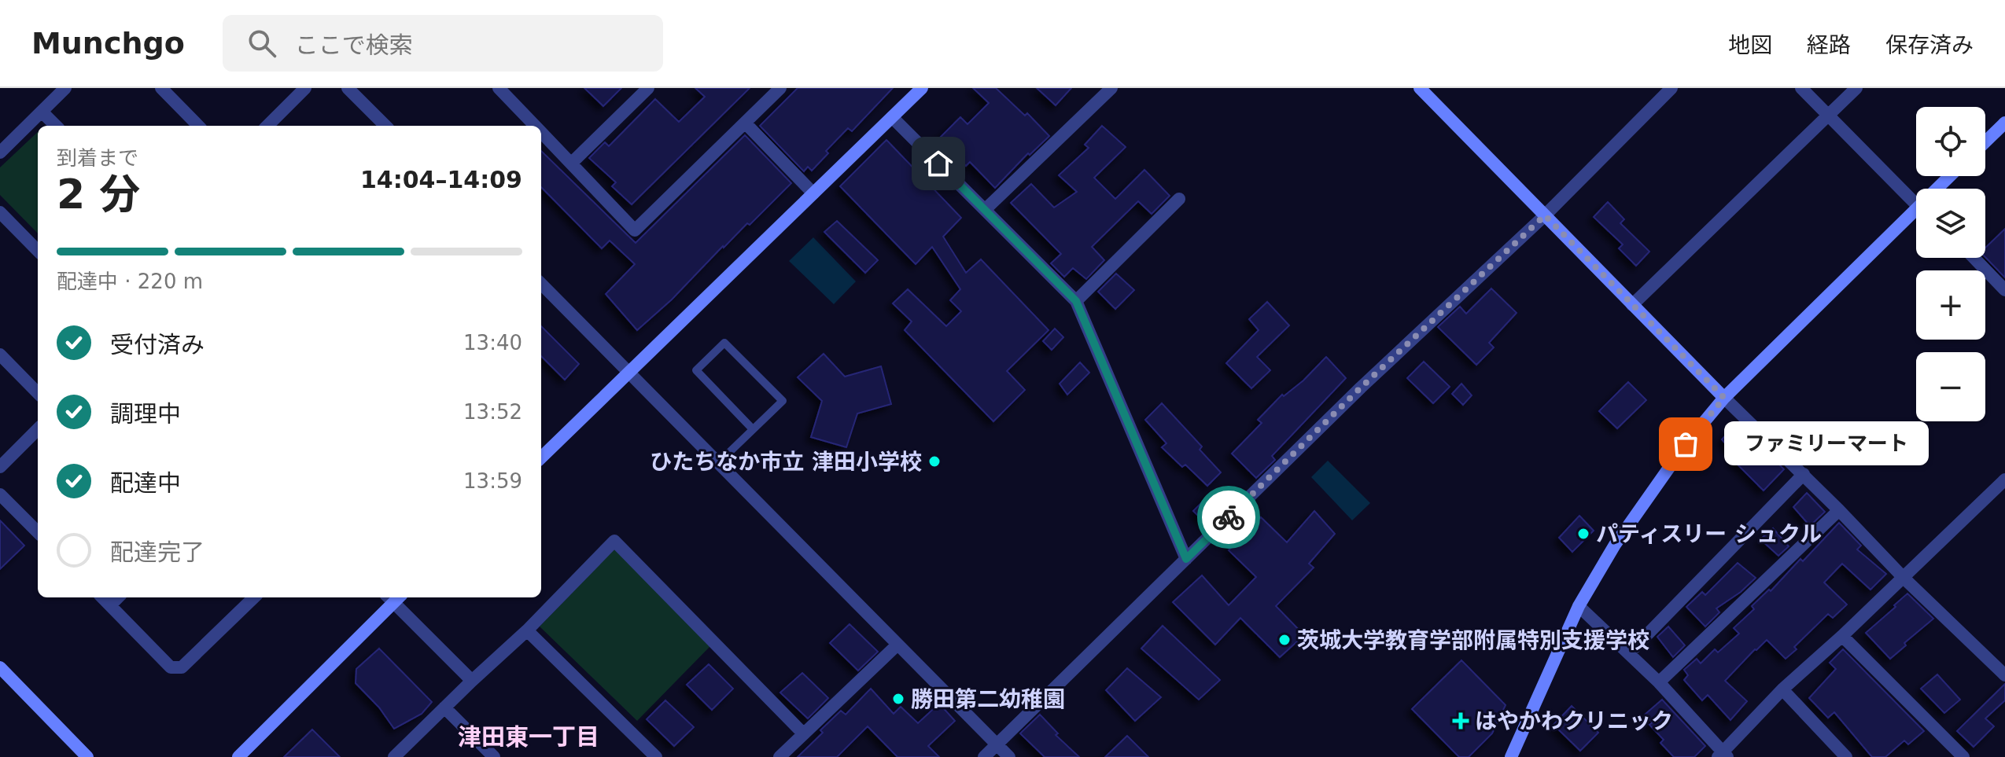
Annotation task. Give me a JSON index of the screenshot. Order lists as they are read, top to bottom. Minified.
{"districts":["津田東一丁目"],"places":{"other":["ファミリーマート","ひたちなか市立 津田小学校","パティスリー シュクル","茨城大学教育学部附属特別支援学校","勝田第二幼稚園"],"health":["はやかわクリニック"]},"page":{"header":"Munchgo","search":"ここで検索","nav":["地図","経路","保存済み"],"map_buttons":["+","−"],"heading":["2 分","到着まで","14:04–14:09"],"bar":"配達中 · 220 m","list":[["受付済み","13:40"],["調理中","13:52"],["配達中","13:59"],"配達完了"],"bubble":"ファミリーマート"}}
